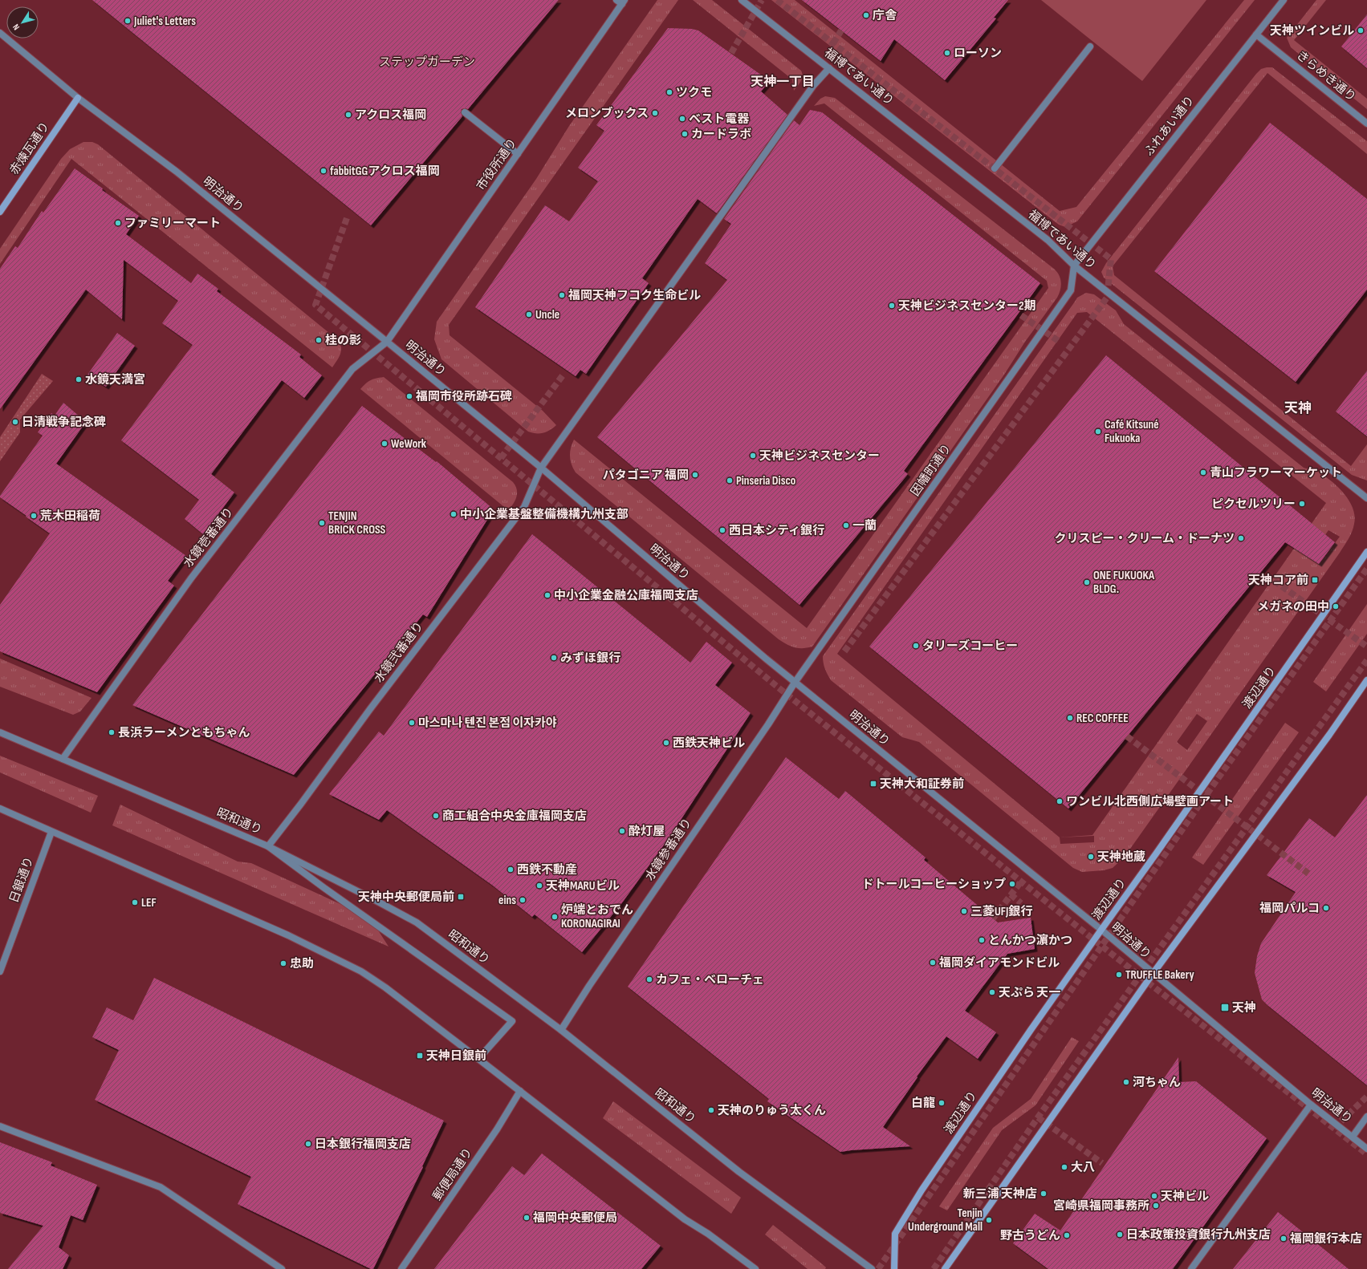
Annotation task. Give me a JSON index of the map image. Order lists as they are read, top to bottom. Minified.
{"streets":{"main road":["赤煉瓦通り","渡辺通り"],"street":["きらめき通り","福博であい通り","ふれあい通り","市役所通り","明治通り","因幡町通り","水鏡壱番通り","水鏡弐番通り","昭和通り","水鏡参番通り","日銀通り","郵便局通り"]},"crossings":[["きらめき通り","ふれあい通り"],["福博であい通り","ふれあい通り"],["福博であい通り","因幡町通り"],["福博であい通り","水鏡弐番通り"],["ふれあい通り","因幡町通り"],["赤煉瓦通り","明治通り"],["市役所通り","明治通り"],["市役所通り","水鏡壱番通り"],["明治通り","因幡町通り"],["明治通り","水鏡壱番通り"],["明治通り","水鏡弐番通り"],["明治通り","渡辺通り"],["明治通り","水鏡参番通り"],["因幡町通り","水鏡参番通り"],["水鏡壱番通り","昭和通り"],["水鏡弐番通り","昭和通り"],["昭和通り","水鏡参番通り"]],"districts":["天神一丁目","天神"],"parks":["ステップガーデン"],"places":{"other":["庁舎","Juliet's Letters","天神ツインビル","ローソン","ツクモ","メロンブックス","アクロス福岡","ベスト電器","カードラボ","fabbitGGアクロス福岡","ファミリーマート","福岡天神フコク生命ビル","天神ビジネスセンター2期","Uncle","桂の影","水鏡天満宮","福岡市役所跡石碑","日清戦争記念碑","Café Kitsuné Fukuoka","WeWork","天神ビジネスセンター","青山フラワーマーケット","パタゴニア 福岡","Pinseria Disco","ピクセルツリー","中小企業基盤整備機構九州支部","荒木田稲荷","TENJIN BRICK CROSS","一蘭","西日本シティ銀行","クリスピー・クリーム・ドーナツ","ONE FUKUOKA BLDG.","中小企業金融公庫福岡支店","メガネの田中","タリーズコーヒー","みずほ銀行","REC COFFEE","마스마나 텐진 본점 이자카야","長浜ラーメンともちゃん","西鉄天神ビル","ワンビル北西側広場壁画アート","商工組合中央金庫福岡支店","酔灯屋","天神地蔵","西鉄不動産","ドトールコーヒーショップ","天神MARUビル","eins","LEF","福岡パルコ","三菱UFJ銀行","炉端とおでん KORONAGIRAI","とんかつ濵かつ","福岡ダイアモンドビル","忠助","TRUFFLE Bakery","カフェ・ベローチェ","天ぷら 天一","河ちゃん","白龍","天神のりゅう太くん","日本銀行福岡支店","大八","新三浦 天神店","天神ビル","宮崎県福岡事務所","福岡中央郵便局","Tenjin Underground Mall","日本政策投資銀行九州支店","野古うどん","福岡銀行本店"],"transit":["天神コア前","天神大和証券前","天神中央郵便局前","天神","天神日銀前"]},"north":"bottom left"}
